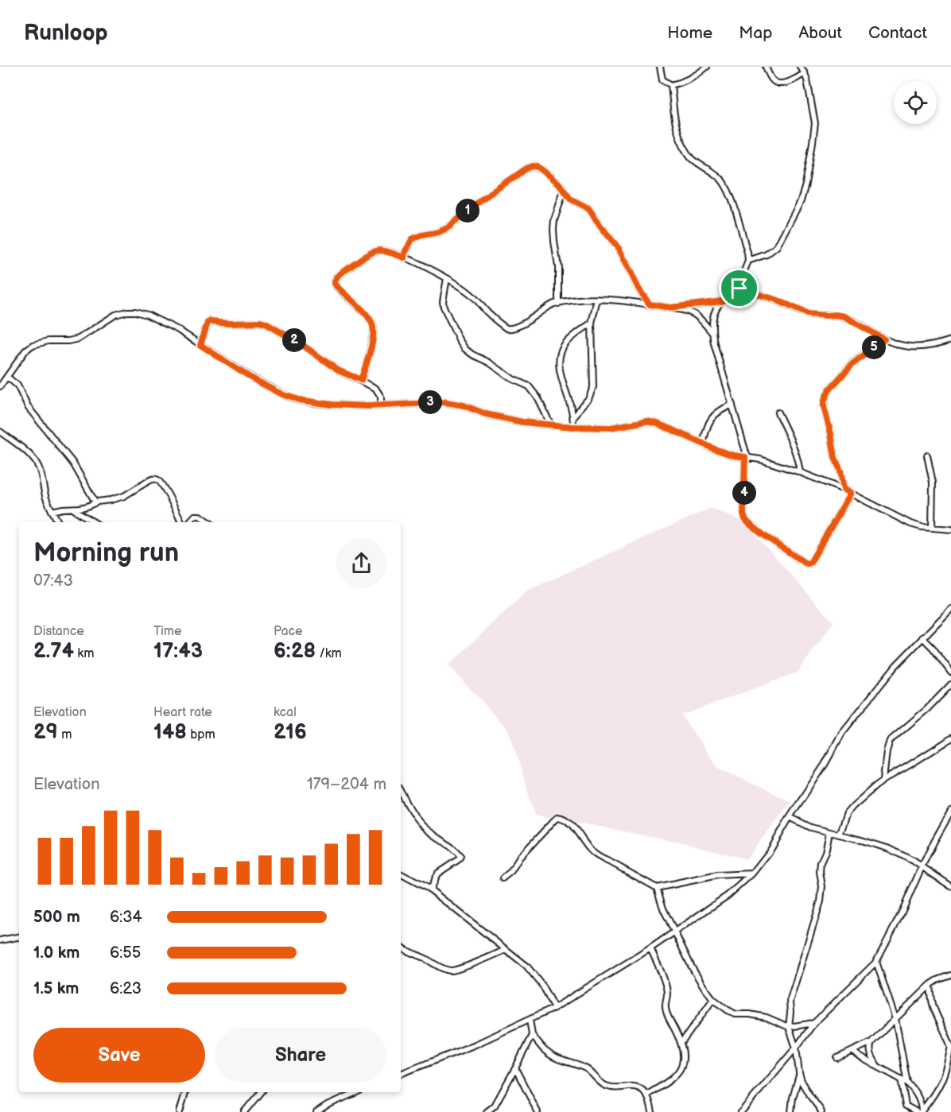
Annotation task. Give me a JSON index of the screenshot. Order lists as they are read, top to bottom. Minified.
{"page":{"header":"Runloop","nav":["Home","Map","About","Contact"],"pins":["1","2","5","3","4"],"heading":["Morning run","07:43"],"stats":[["Distance","2.74 km"],["Time","17:43"],["Pace","6:28 /km"],["Elevation","29 m"],["Heart rate","148 bpm"],["kcal","216"]],"chart":["Elevation","179–204 m"],"list":[{"name":"500 m","note":"6:34"},{"name":"1.0 km","note":"6:55"},{"name":"1.5 km","note":"6:23"}],"buttons":["Save","Share"]}}
